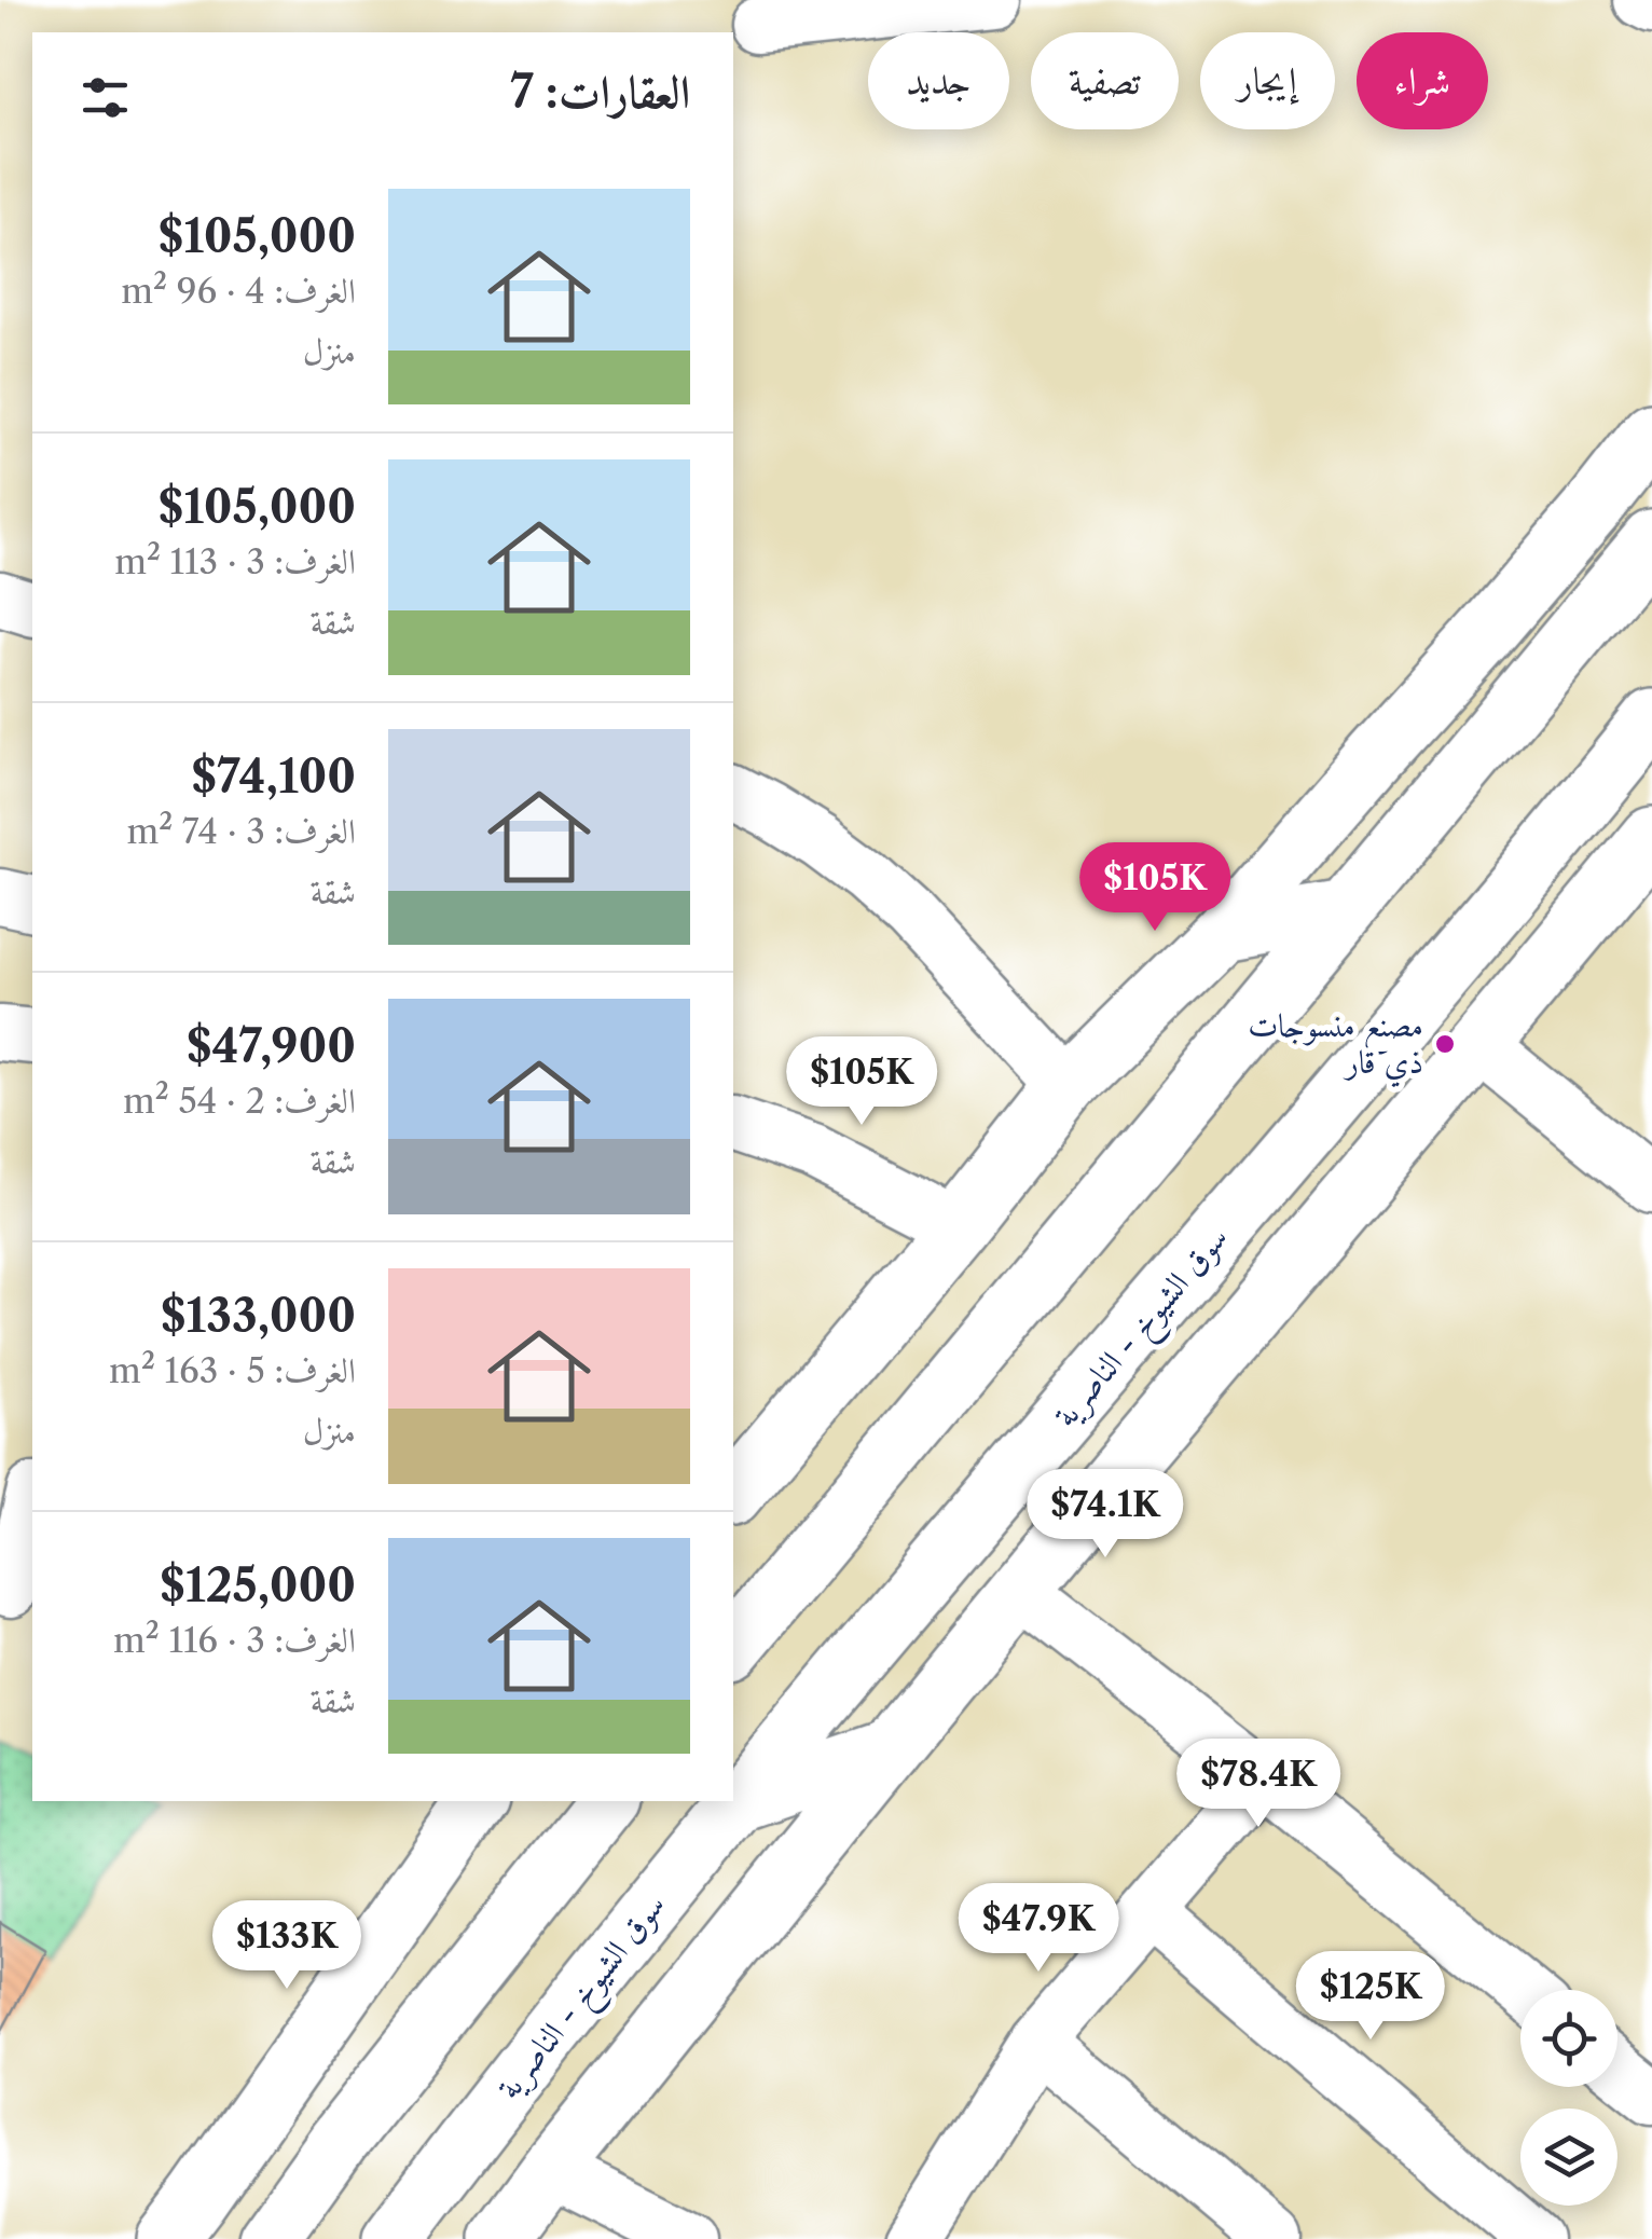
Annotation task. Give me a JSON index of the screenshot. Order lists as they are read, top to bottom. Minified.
{"streets":{"main road":["سوق الشيوخ - الناصرية"]},"places":["مصنع منسوجات ذي قار"],"page":{"chip":["شراء","إيجار","تصفية","جديد"],"heading":"العقارات: 7","list":[{"name":"$105,000","note":"الغرف: 4 · 96 m² · منزل"},{"name":"$105,000","note":"الغرف: 3 · 113 m² · شقة"},{"name":"$74,100","note":"الغرف: 3 · 74 m² · شقة"},{"name":"$47,900","note":"الغرف: 2 · 54 m² · شقة"},{"name":"$133,000","note":"الغرف: 5 · 163 m² · منزل"},{"name":"$125,000","note":"الغرف: 3 · 116 m² · شقة"}],"price":["$105K","$105K","$74.1K","$78.4K","$47.9K","$133K","$125K"]}}
